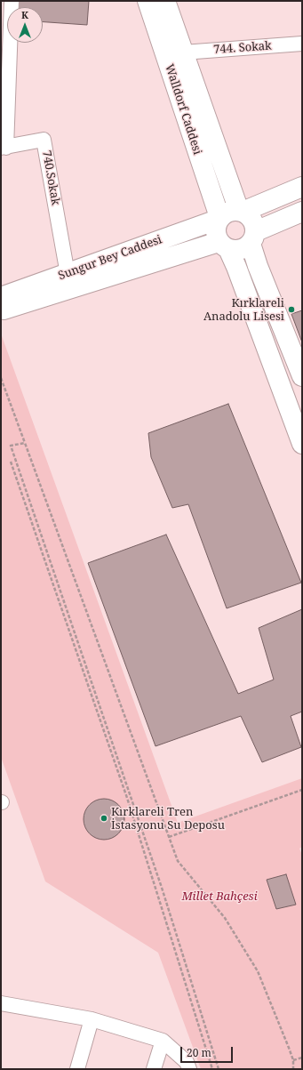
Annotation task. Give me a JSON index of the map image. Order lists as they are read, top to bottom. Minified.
{"streets":{"main road":["Walldorf Caddesi","Sungur Bey Caddesi"],"street":["744. Sokak","740.Sokak"]},"crossings":[["744. Sokak","Walldorf Caddesi"],["Walldorf Caddesi","Sungur Bey Caddesi"],["740.Sokak","Sungur Bey Caddesi"]],"parks":["Millet Bahçesi"],"places":["Kırklareli Anadolu Lisesi","Kırklareli Tren İstasyonu Su Deposu"],"scale_bar":"20 m","north":"top"}
